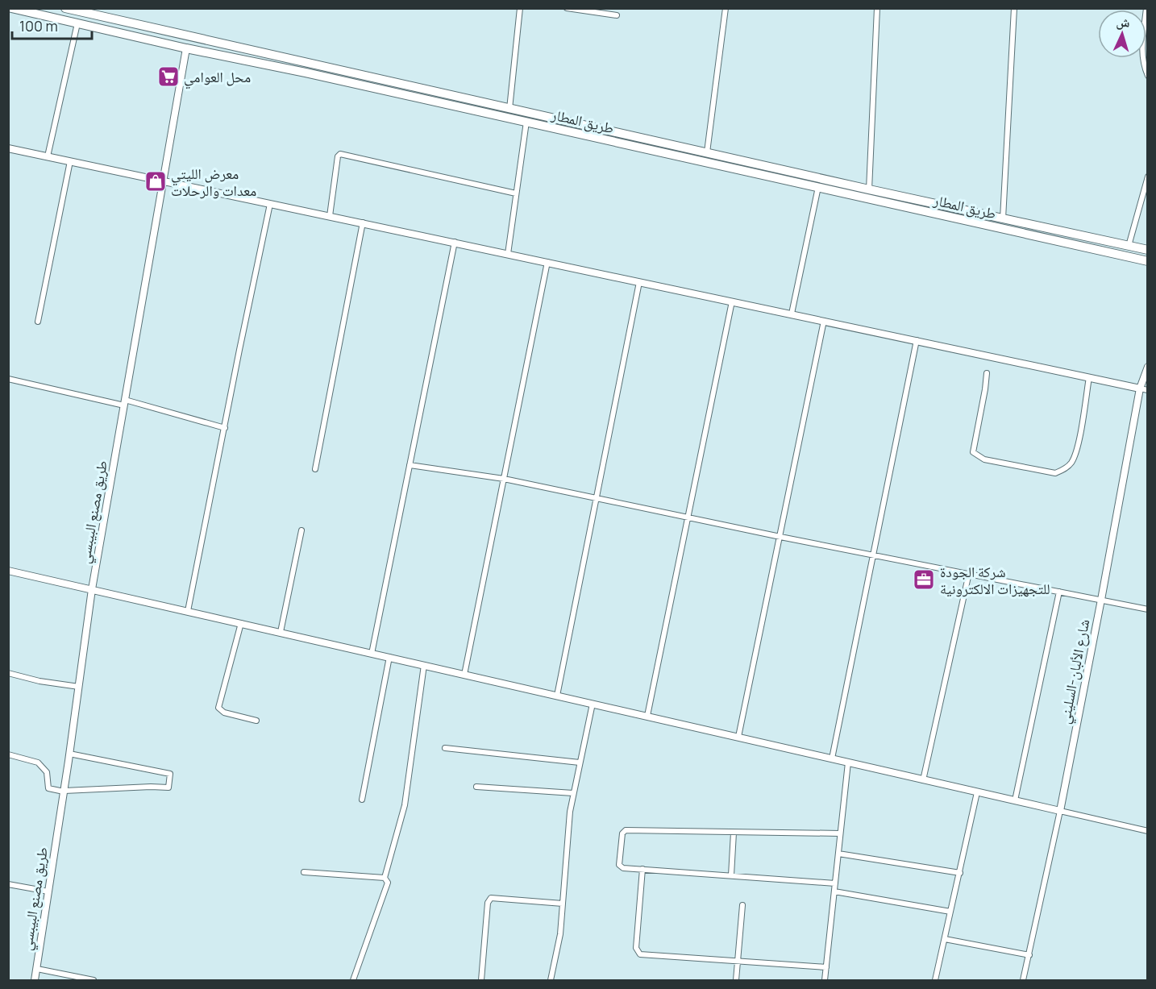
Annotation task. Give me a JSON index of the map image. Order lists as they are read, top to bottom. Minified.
{"streets":{"highway":["طريق المطار"],"street":["طريق مصنع البيبسي","شارع الألبان-السليني"]},"crossings":[["طريق المطار","طريق مصنع البيبسي"]],"places":{"supermarket":["محل العوامي"],"shop":["معرض الليتي معدات والرحلات"],"office":["شركة الجودة للتجهيزات الالكترونية"]},"scale_bar":"100 m","north":"top"}
